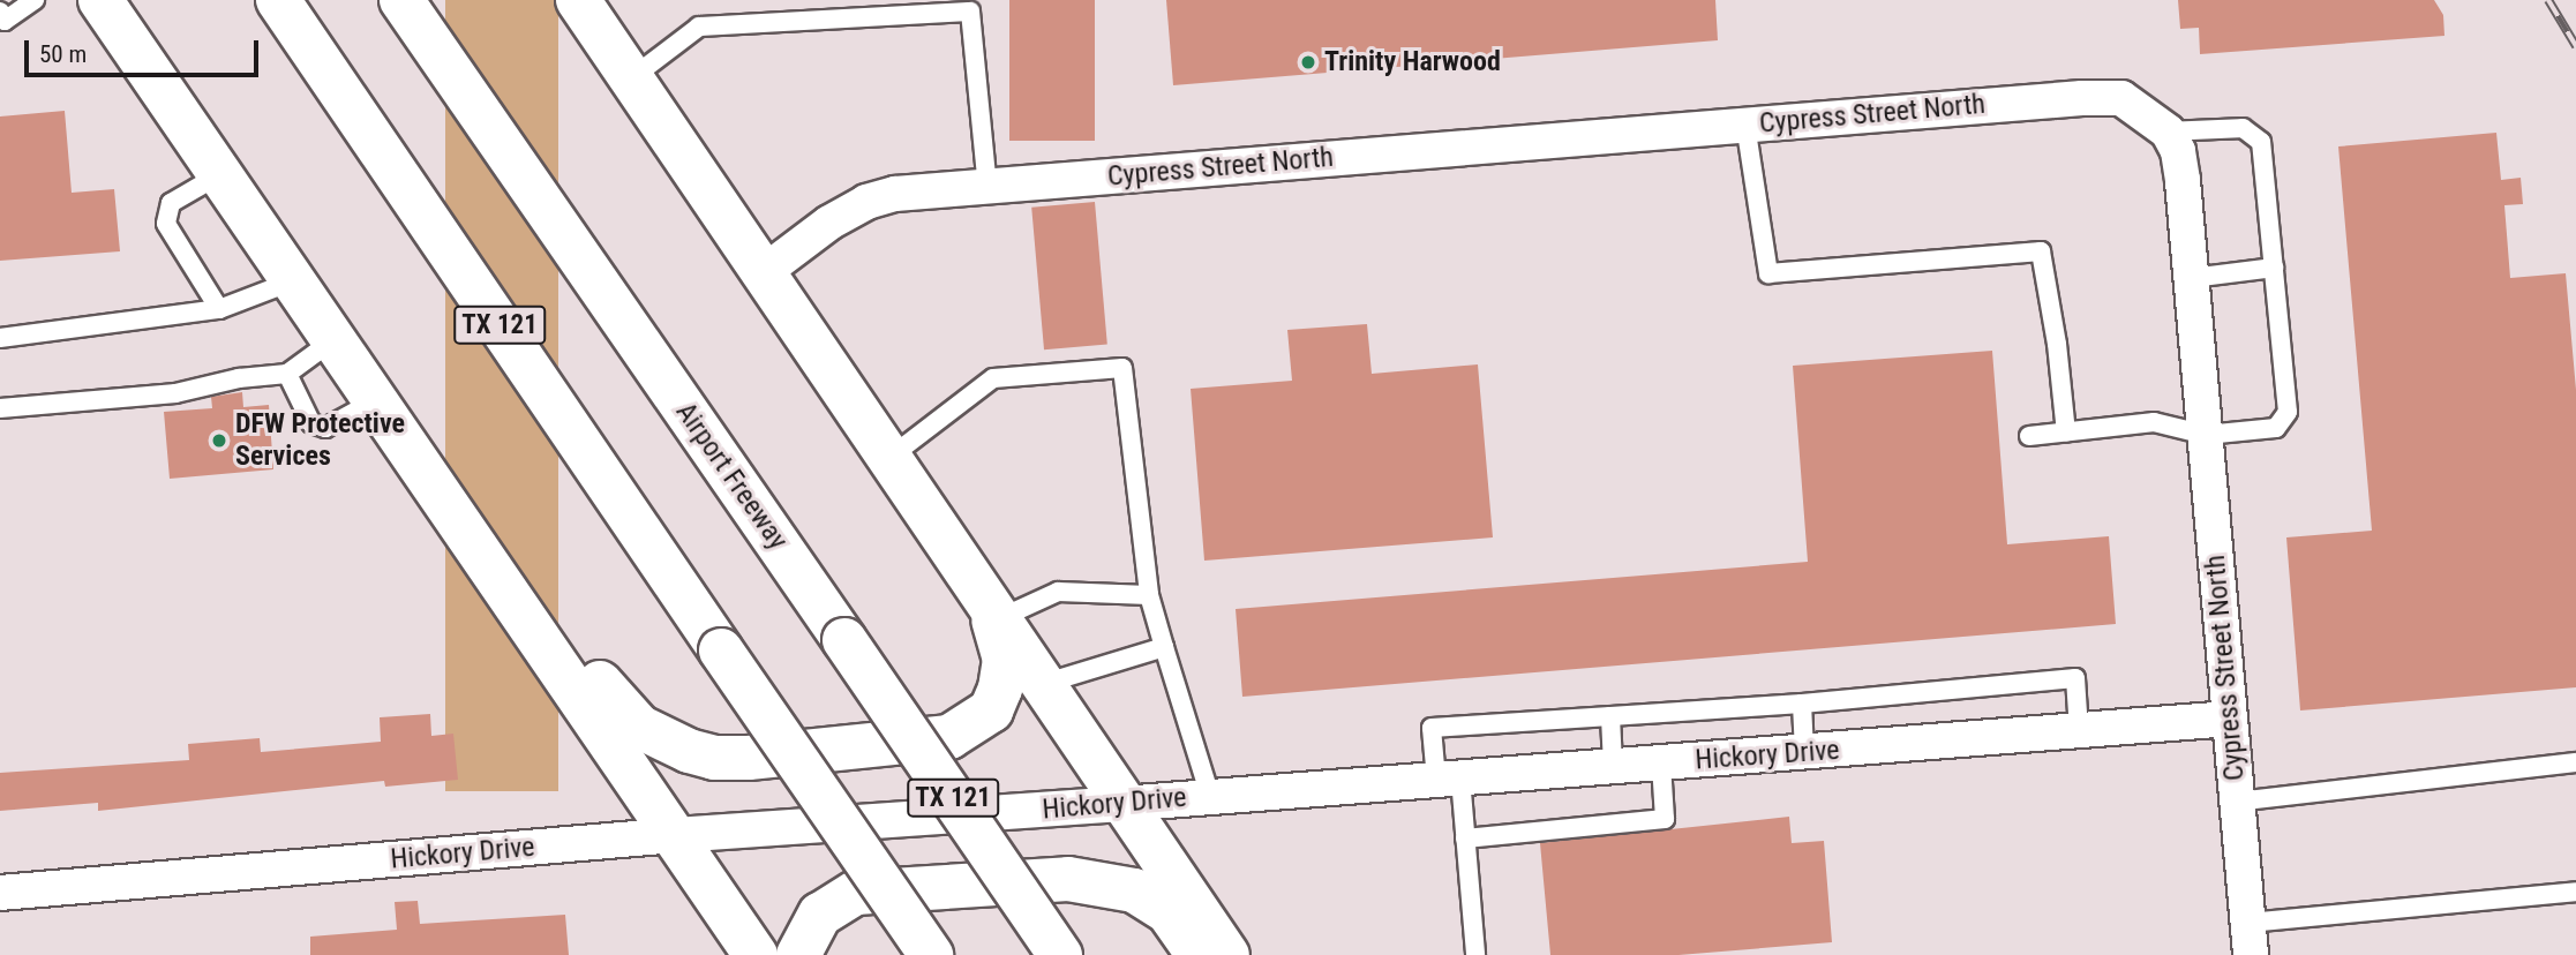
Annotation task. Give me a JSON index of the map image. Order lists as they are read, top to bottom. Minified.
{"streets":{"main road":["TX 121","Airport Freeway"],"street":["Cypress Street North","Hickory Drive"]},"crossings":[["Cypress Street North","Hickory Drive"]],"places":["Trinity Harwood","DFW Protective Services"],"scale_bar":"50 m"}
